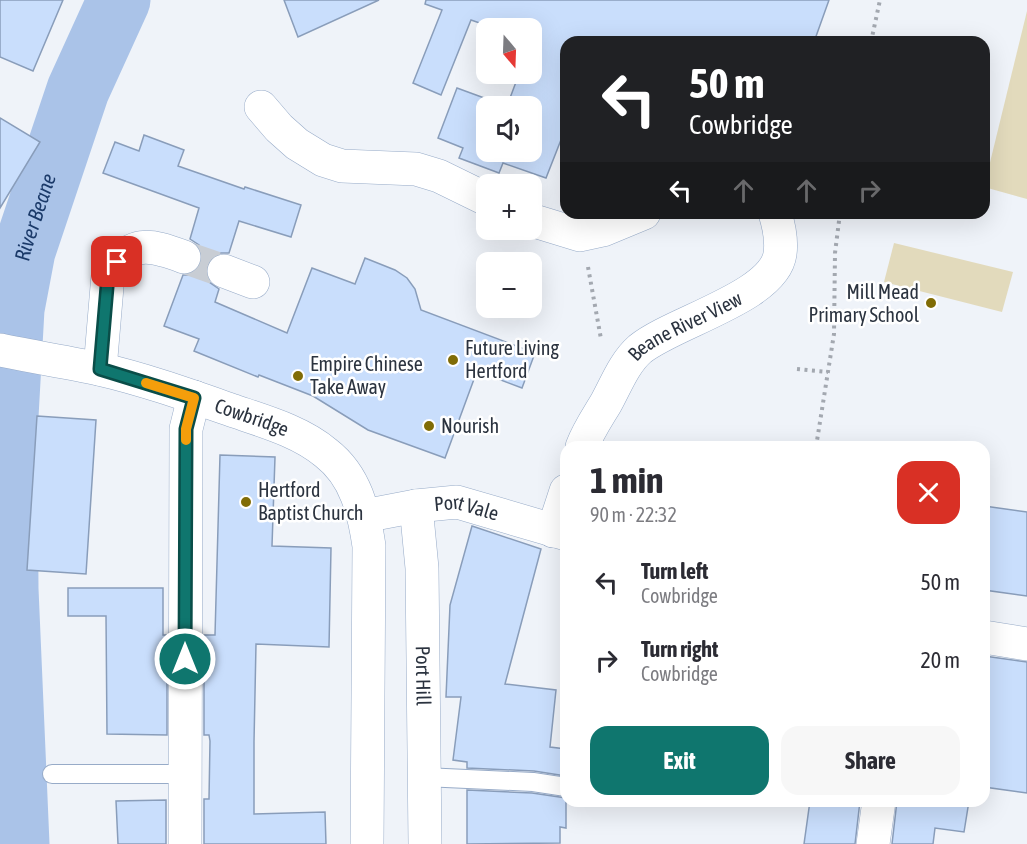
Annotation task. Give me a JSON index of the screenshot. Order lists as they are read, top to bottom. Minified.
{"streets":{"street":["Beane River View","Cowbridge","Port Vale","Port Hill"]},"crossings":[["Cowbridge","Port Vale"],["Port Vale","Port Hill"]],"water":["River Beane"],"places":["Mill Mead Primary School","Future Living Hertford","Empire Chinese Take Away","Nourish","Hertford Baptist Church"],"north":"bottom","page":{"map_buttons":["+","−"],"turn":["50 m","Cowbridge"],"heading":["1 min","90 m · 22:32"],"list":[{"name":"Turn left","note":"Cowbridge","value":"50 m"},{"name":"Turn right","note":"Cowbridge","value":"20 m"}],"buttons":["Exit","Share"]}}
